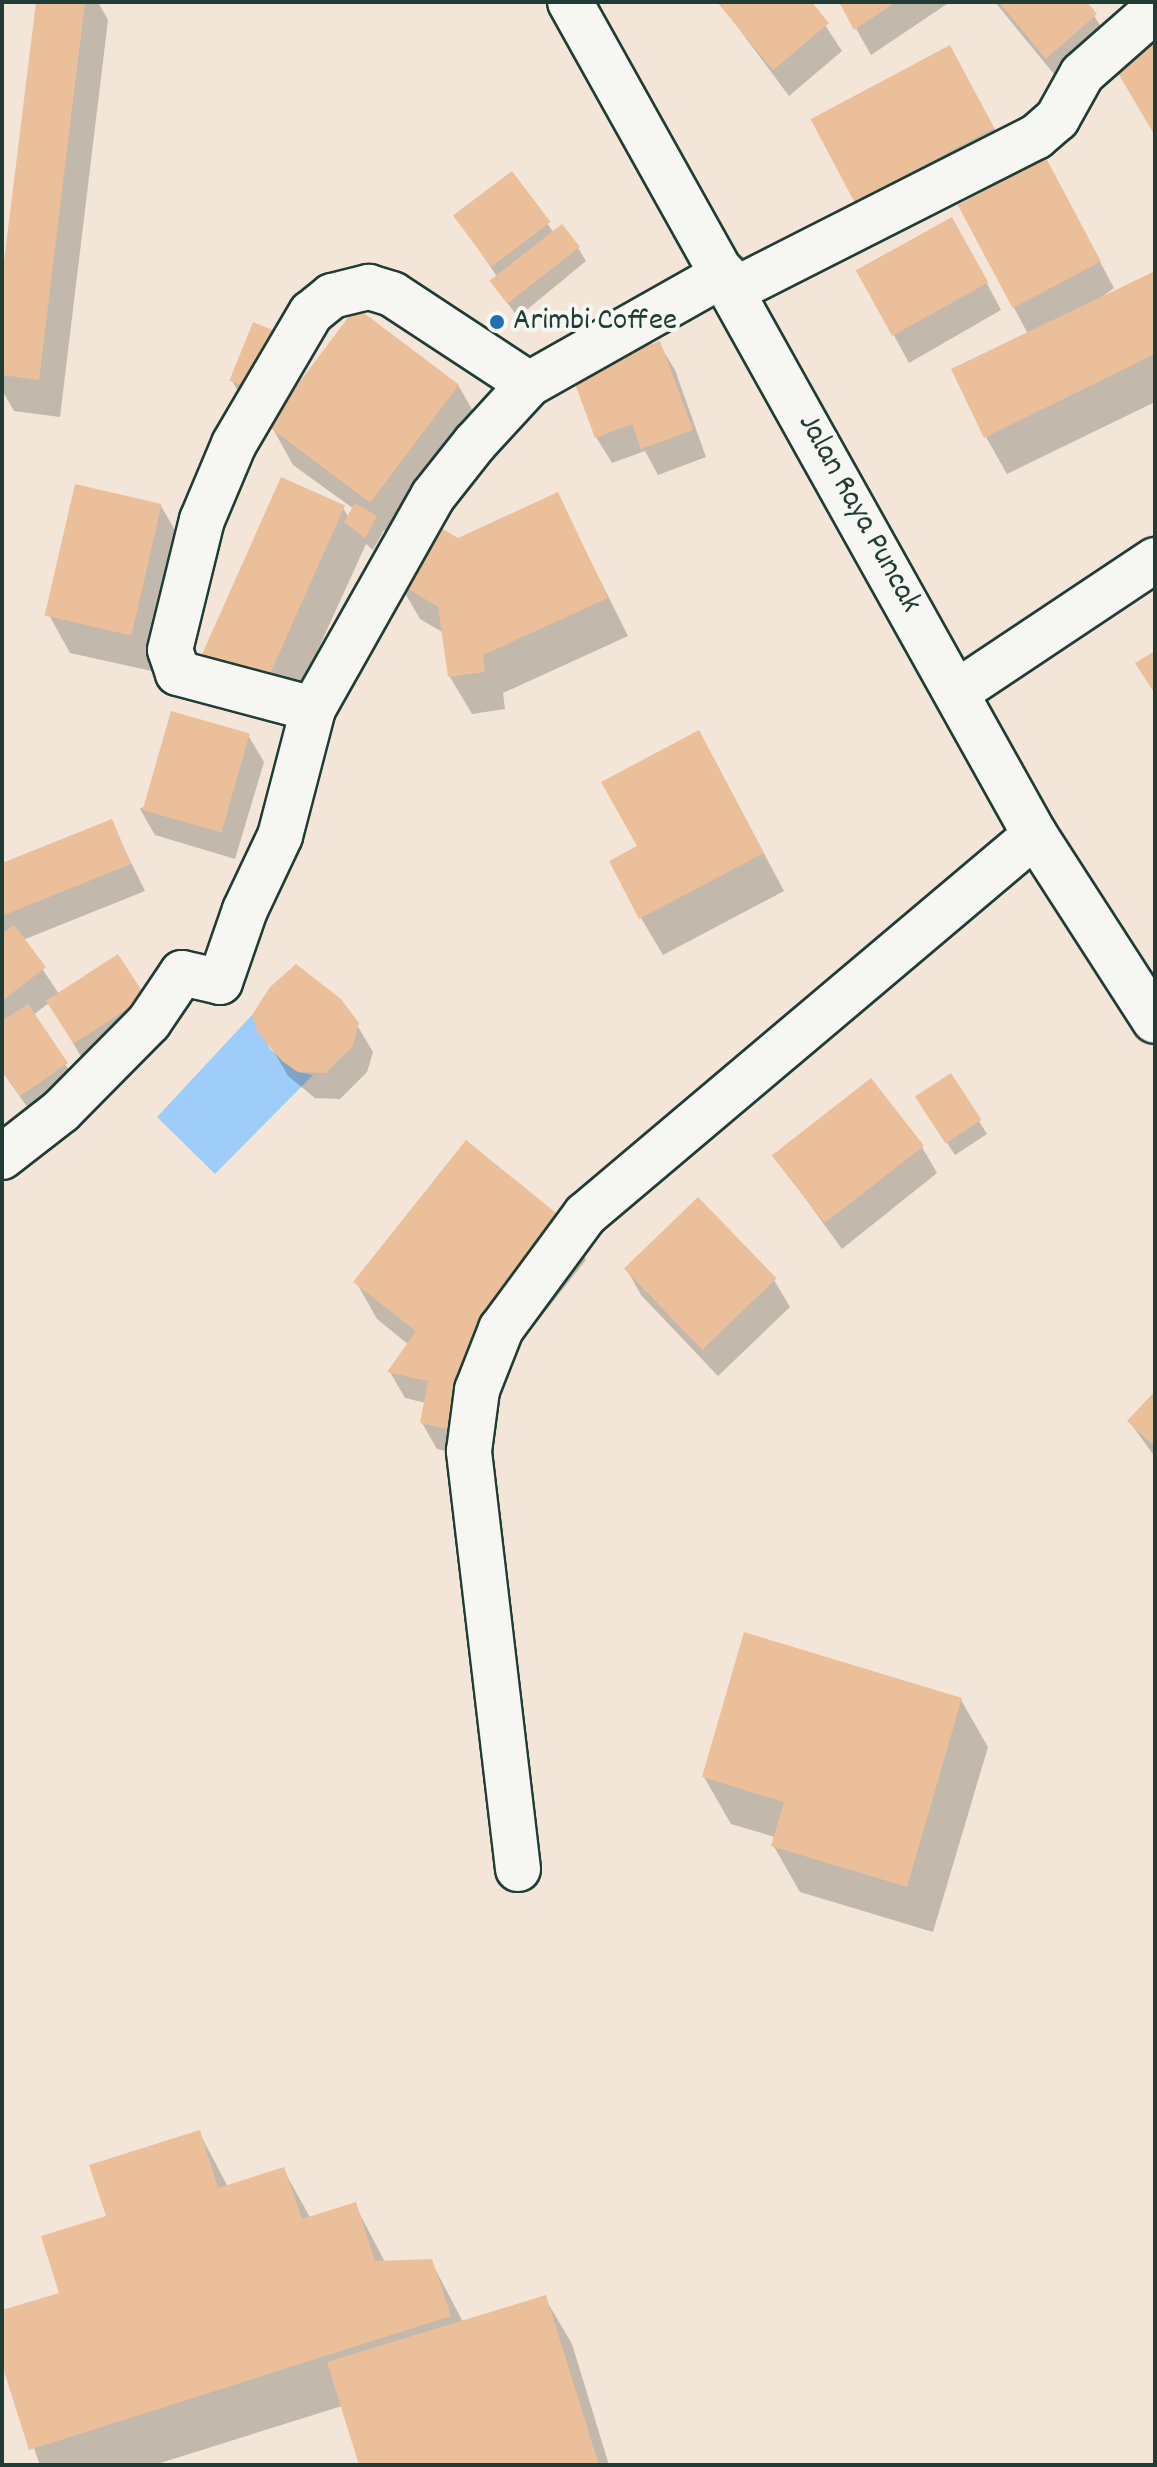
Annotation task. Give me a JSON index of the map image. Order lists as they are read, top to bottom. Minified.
{"streets":{"main road":["Jalan Raya Puncak"]},"places":["Arimbi Coffee"]}
